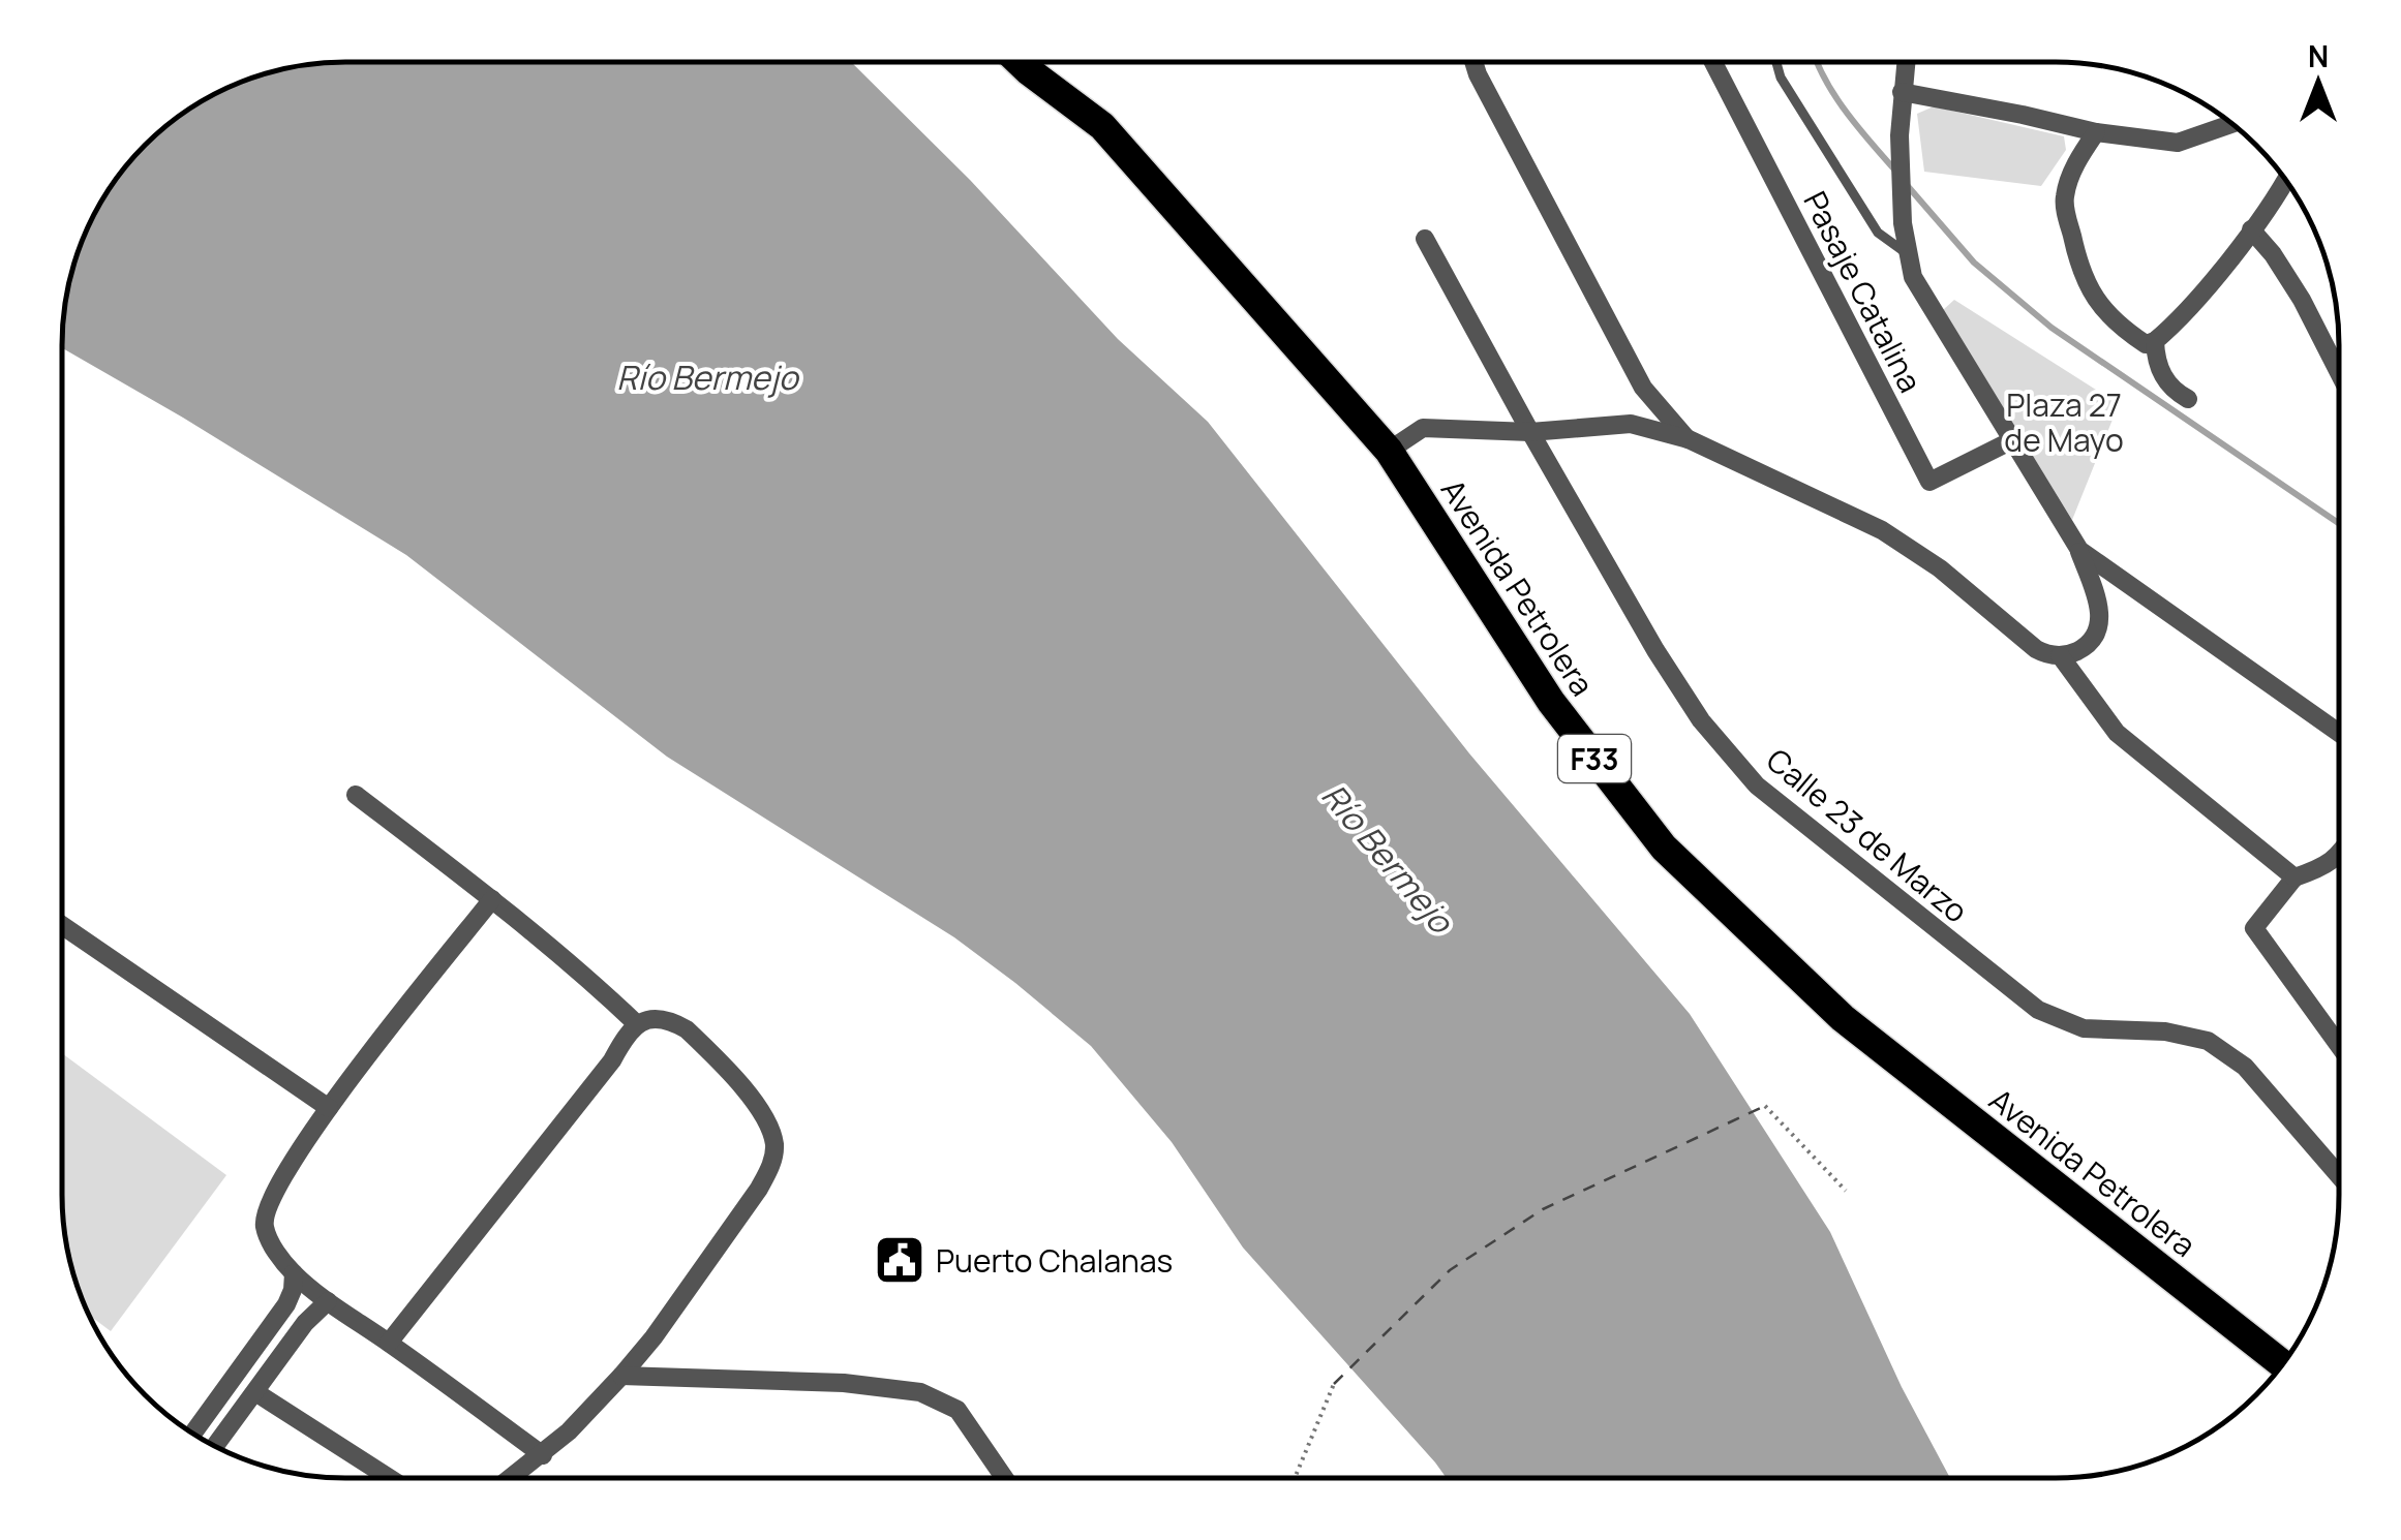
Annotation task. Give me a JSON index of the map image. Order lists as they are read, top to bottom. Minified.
{"streets":{"highway":["Avenida Petrolera","F33"],"street":["Pasaje Catalina","Calle 23 de Marzo"]},"water":["Río Bermejo"],"parks":["Plaza 27 de Mayo"],"places":{"public building":["Puerto Chalanas"]},"north":"top"}
